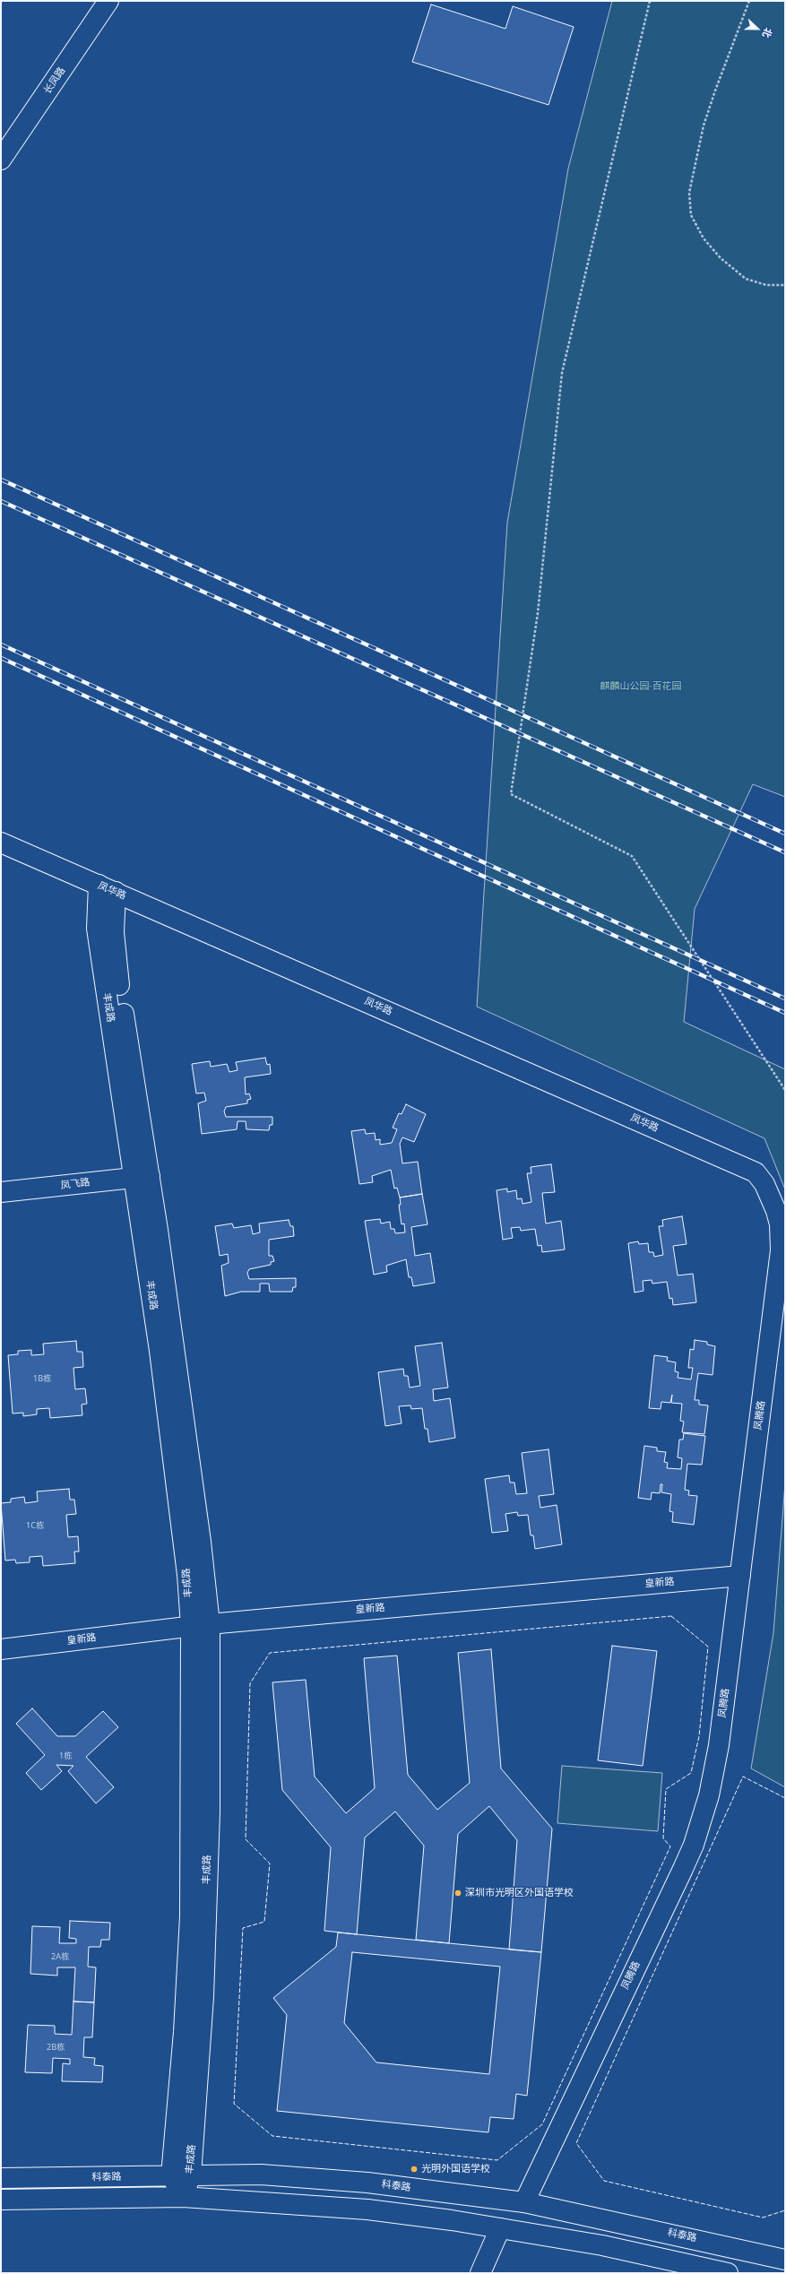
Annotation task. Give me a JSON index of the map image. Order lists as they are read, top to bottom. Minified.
{"streets":{"main road":["长凤路","凤华路","丰成路","凤飞路","凤腾路","皇新路","科泰路"]},"crossings":[["凤华路","丰成路"],["凤华路","凤腾路"],["丰成路","凤飞路"],["丰成路","皇新路"],["丰成路","科泰路"],["凤腾路","皇新路"],["凤腾路","科泰路"]],"parks":["麒麟山公园·百花园"],"places":["深圳市光明区外国语学校","光明外国语学校"],"house_numbers":["1B栋","1C栋","1栋","2A栋","2B栋"],"north":"right"}
